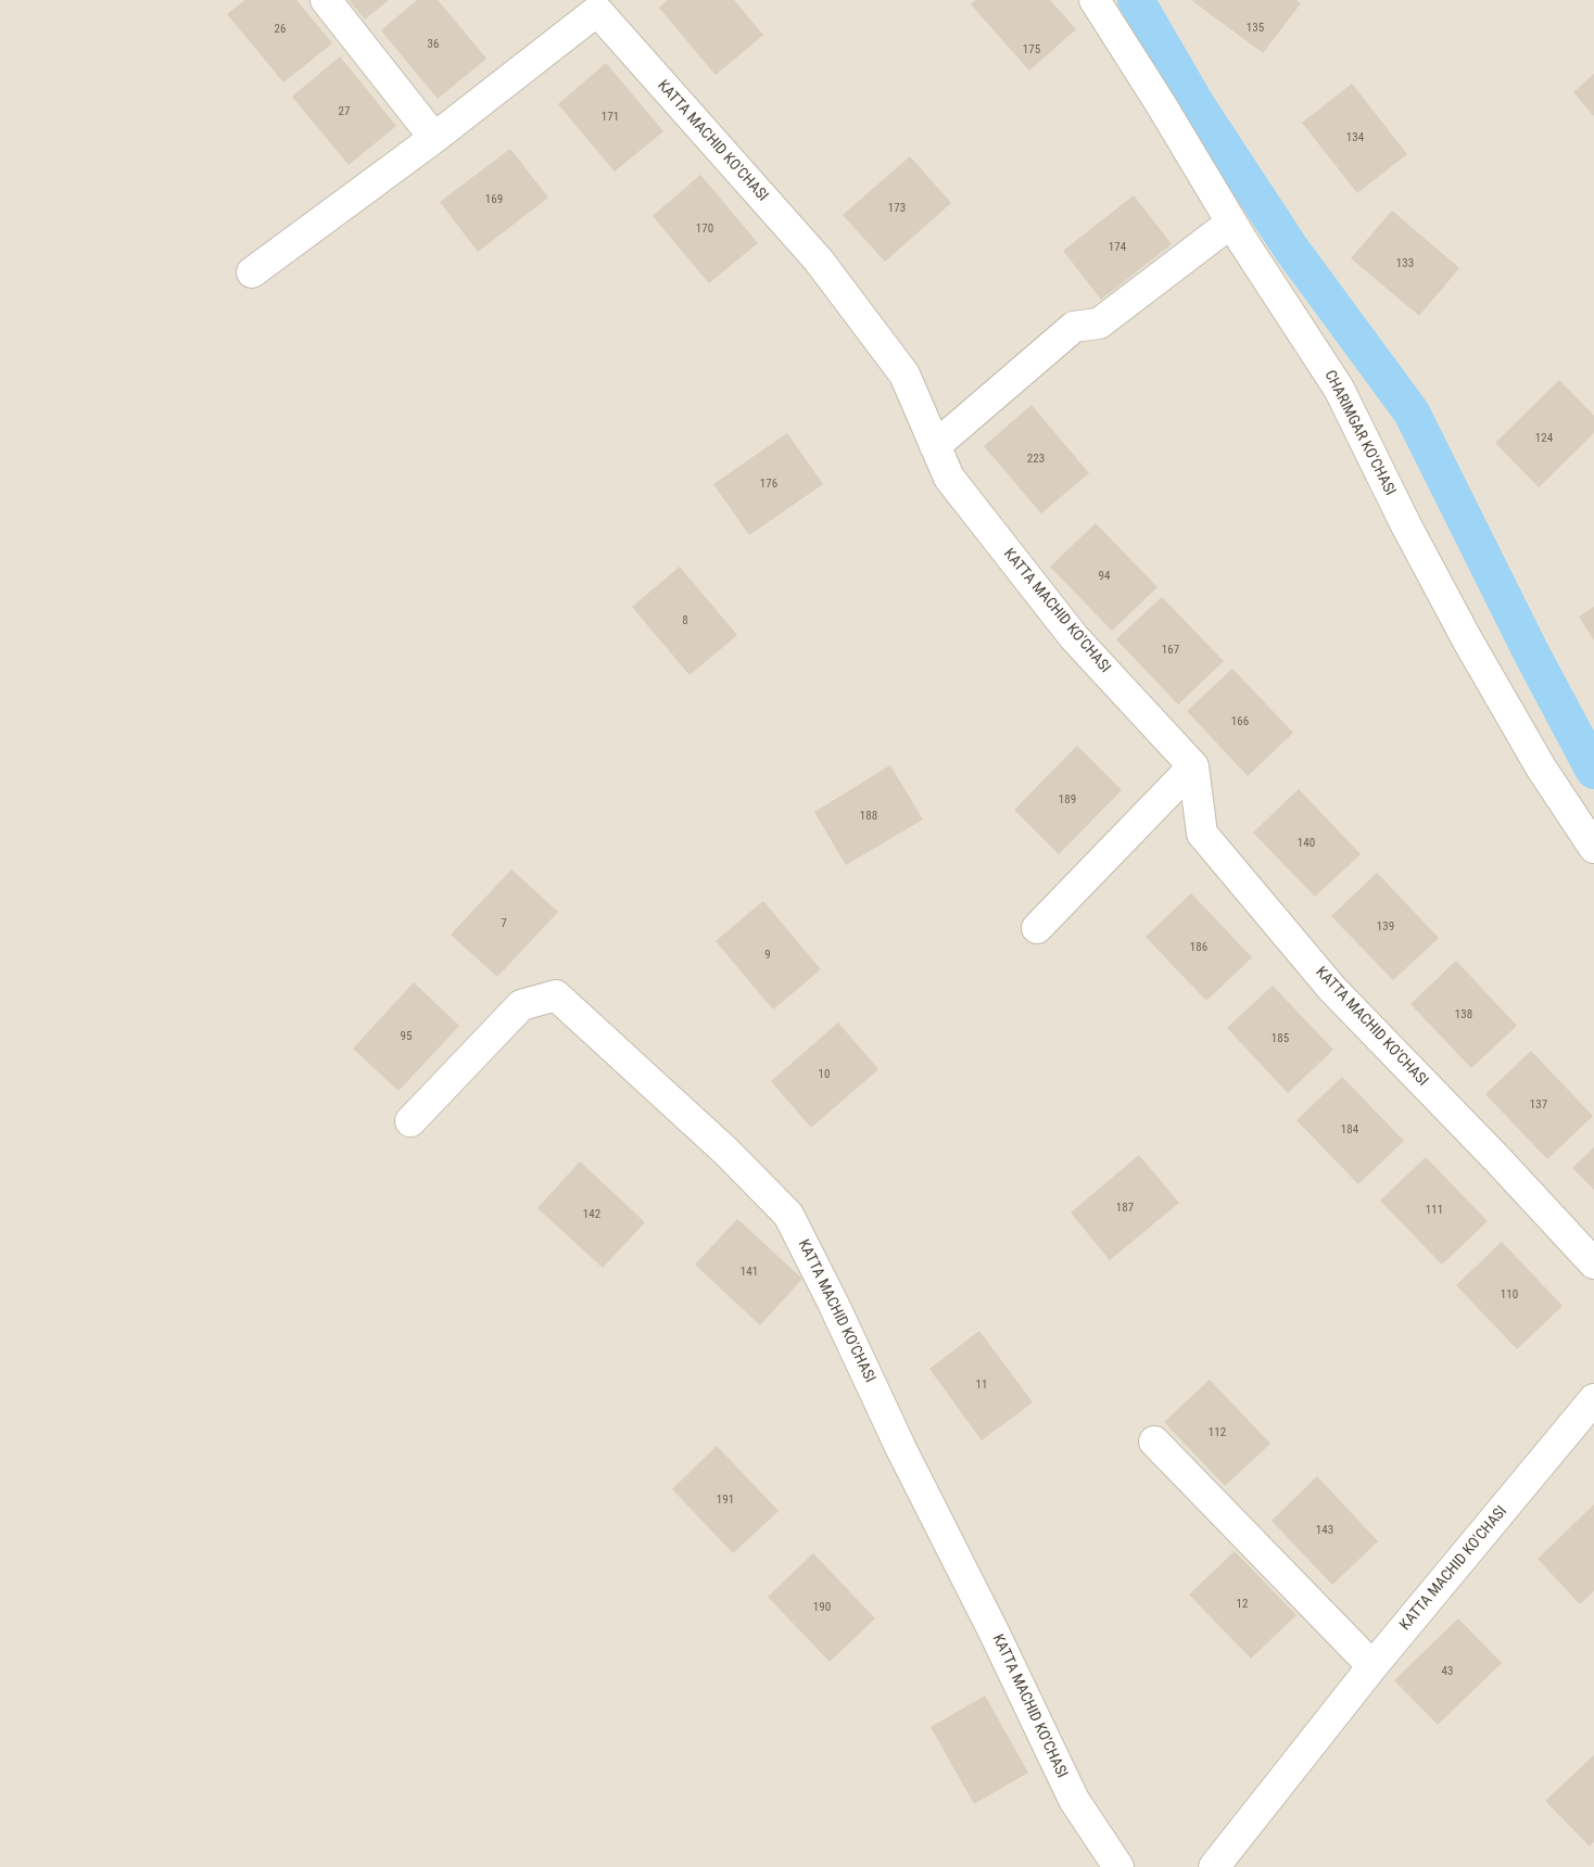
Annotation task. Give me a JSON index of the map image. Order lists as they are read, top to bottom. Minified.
{"streets":{"street":["KATTA MACHID KO'CHASI","CHARIMGAR KO'CHASI"]},"house_numbers":["135","26","36","175","27","171","134","169","173","170","174","133","124","223","176","94","8","167","166","189","188","140","7","139","186","9","138","95","185","10","137","184","187","111","142","141","110","11","112","191","143","12","190","43"]}
